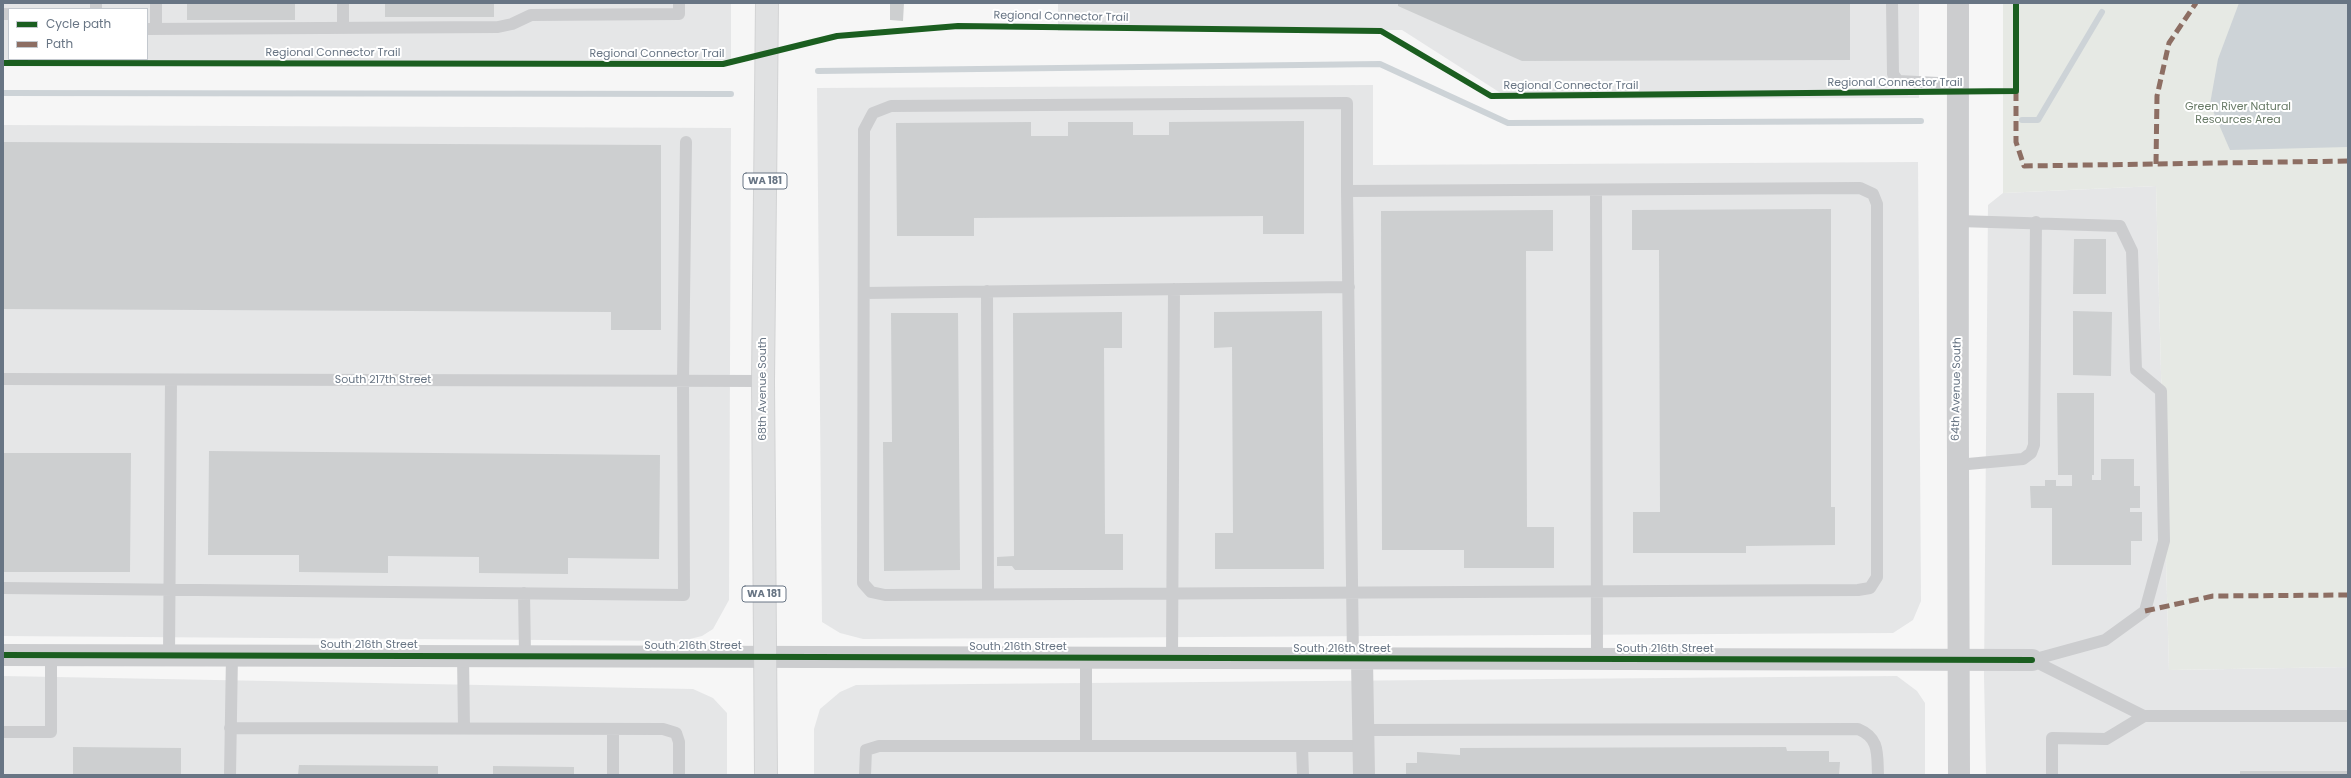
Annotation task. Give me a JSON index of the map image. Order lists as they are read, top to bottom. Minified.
{"streets":{"main road":["WA 181","68th Avenue South"],"street":["64th Avenue South","South 216th Street"],"lane":["South 217th Street"],"cycle path":["Regional Connector Trail"]},"crossings":[["South 217th Street","68th Avenue South"],["68th Avenue South","South 216th Street"],["64th Avenue South","South 216th Street"]],"parks":["Green River Natural Resources Area"],"legend":["Cycle path","Path"]}
